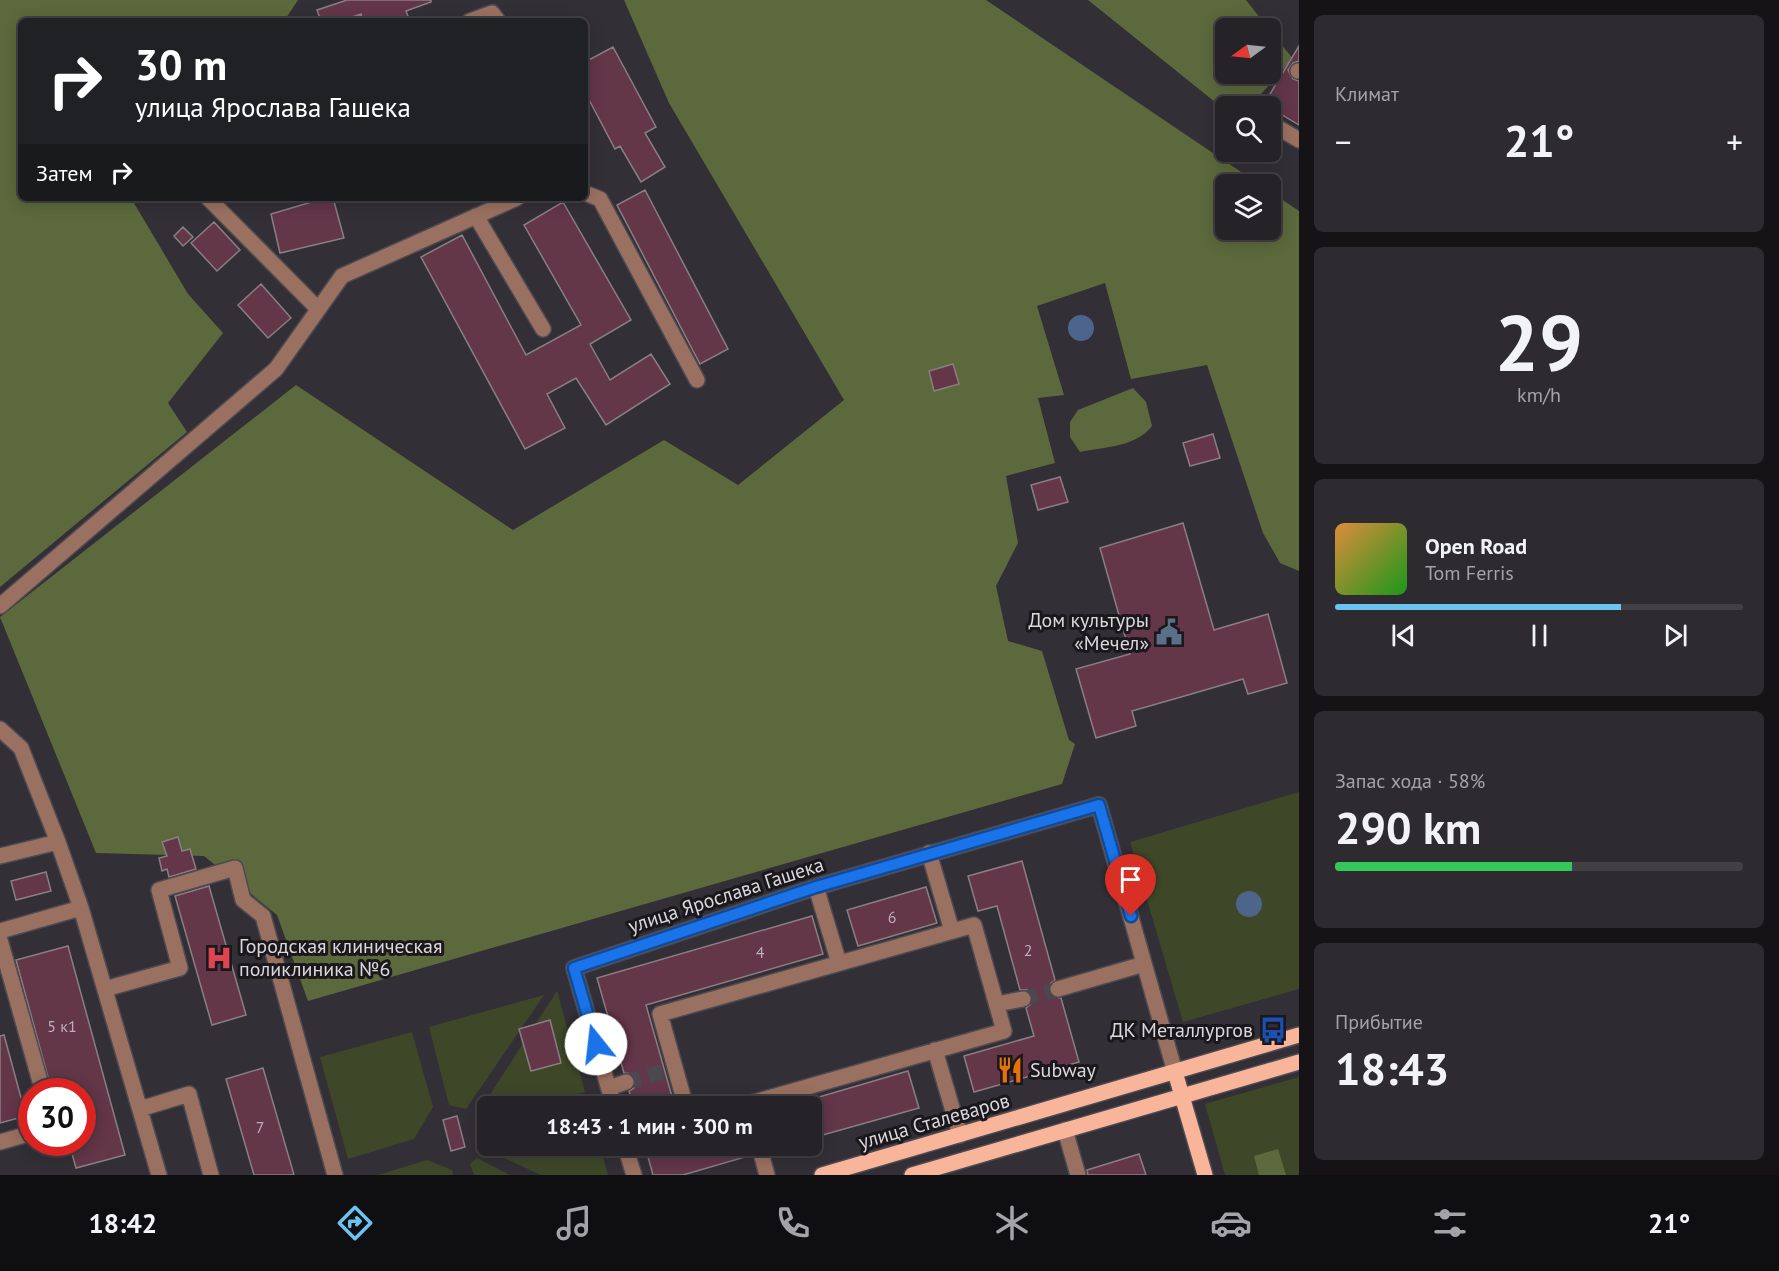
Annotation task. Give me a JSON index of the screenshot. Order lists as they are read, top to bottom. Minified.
{"streets":{"main road":["улица Сталеваров"],"street":["улица Ярослава Гашека"]},"places":{"public building":["Дом культуры «Мечел»"],"hospital":["Городская клиническая поликлиника №6"],"bus stop":["ДК Металлургов"],"restaurant":["Subway"]},"house_numbers":["6","2","4","5 к1","7"],"north":"left","page":{"tile":["Климат",["29","km/h"],["Запас хода · 58%","290 km"],["Прибытие","18:43"]],"turn":["30 m","улица Ярослава Гашека"],"heat":["−","21°","+"],"then":"Затем","song":["Open Road","Tom Ferris"],"limit":"30","trip":"18:43 · 1 мин · 300 m","tabs":["18:42","21°"]}}
